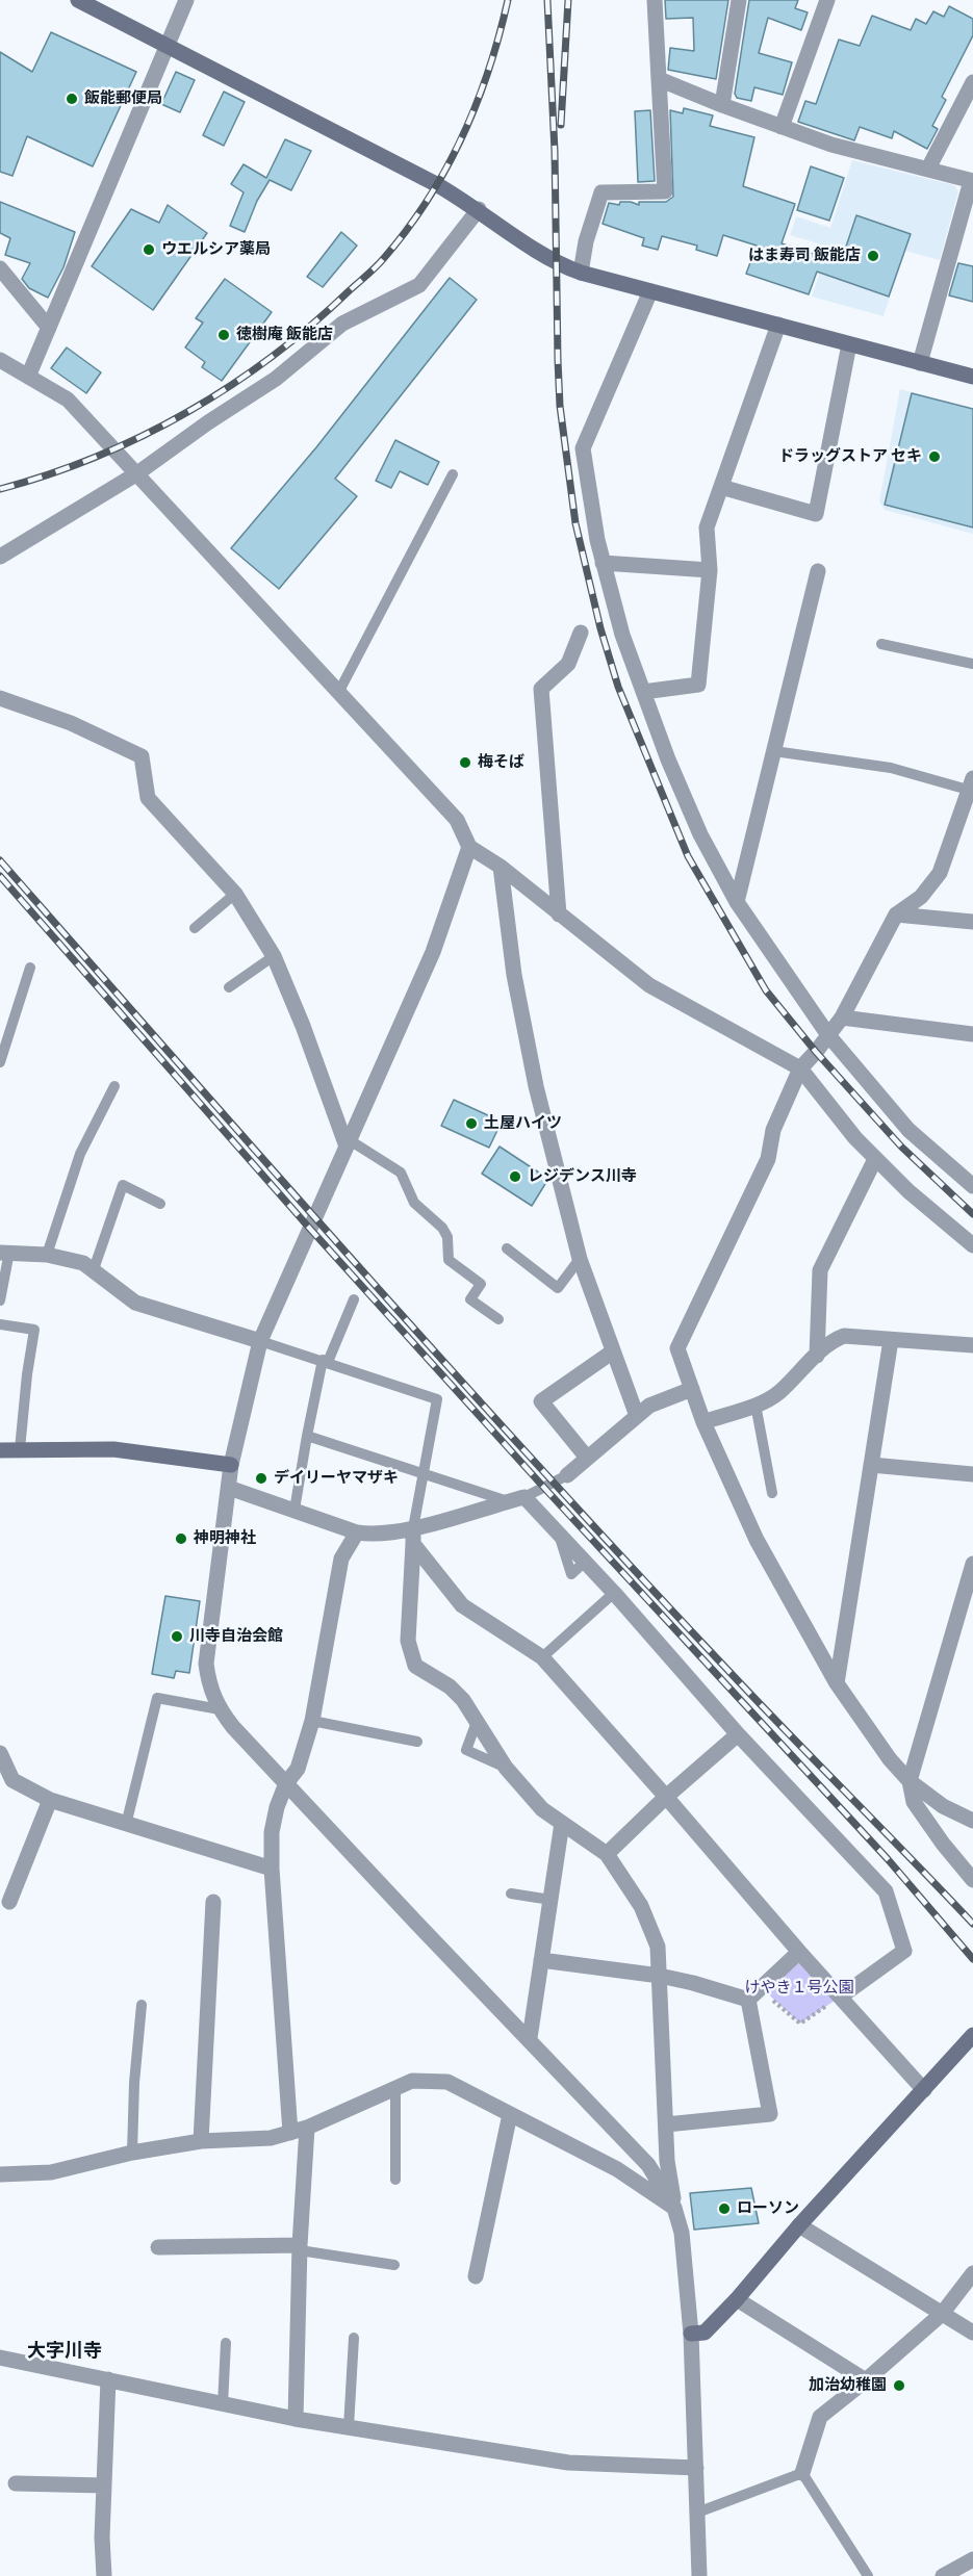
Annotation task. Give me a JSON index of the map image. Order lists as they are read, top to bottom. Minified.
{"districts":["大字川寺"],"parks":["けやき１号公園"],"places":["飯能郵便局","ウエルシア薬局","はま寿司 飯能店","徳樹庵 飯能店","ドラッグストア セキ","梅そば","土屋ハイツ","レジデンス川寺","デイリーヤマザキ","神明神社","川寺自治会館","ローソン","加治幼稚園"]}
